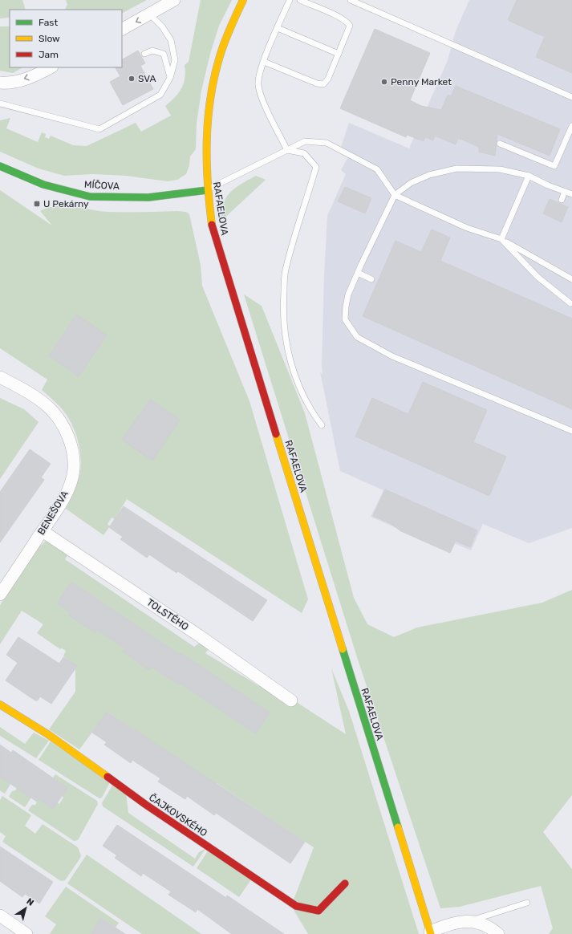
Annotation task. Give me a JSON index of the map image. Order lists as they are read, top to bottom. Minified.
{"streets":{"main road":["MÍČOVA","RAFAELOVA","ČAJKOVSKÉHO"],"street":["BENEŠOVA","TOLSTÉHO"]},"crossings":[["MÍČOVA","RAFAELOVA"],["BENEŠOVA","TOLSTÉHO"]],"places":{"other":["SVA","Penny Market"],"transit":["U Pekárny"]},"legend":["Fast","Slow","Jam"],"north":"top right"}
